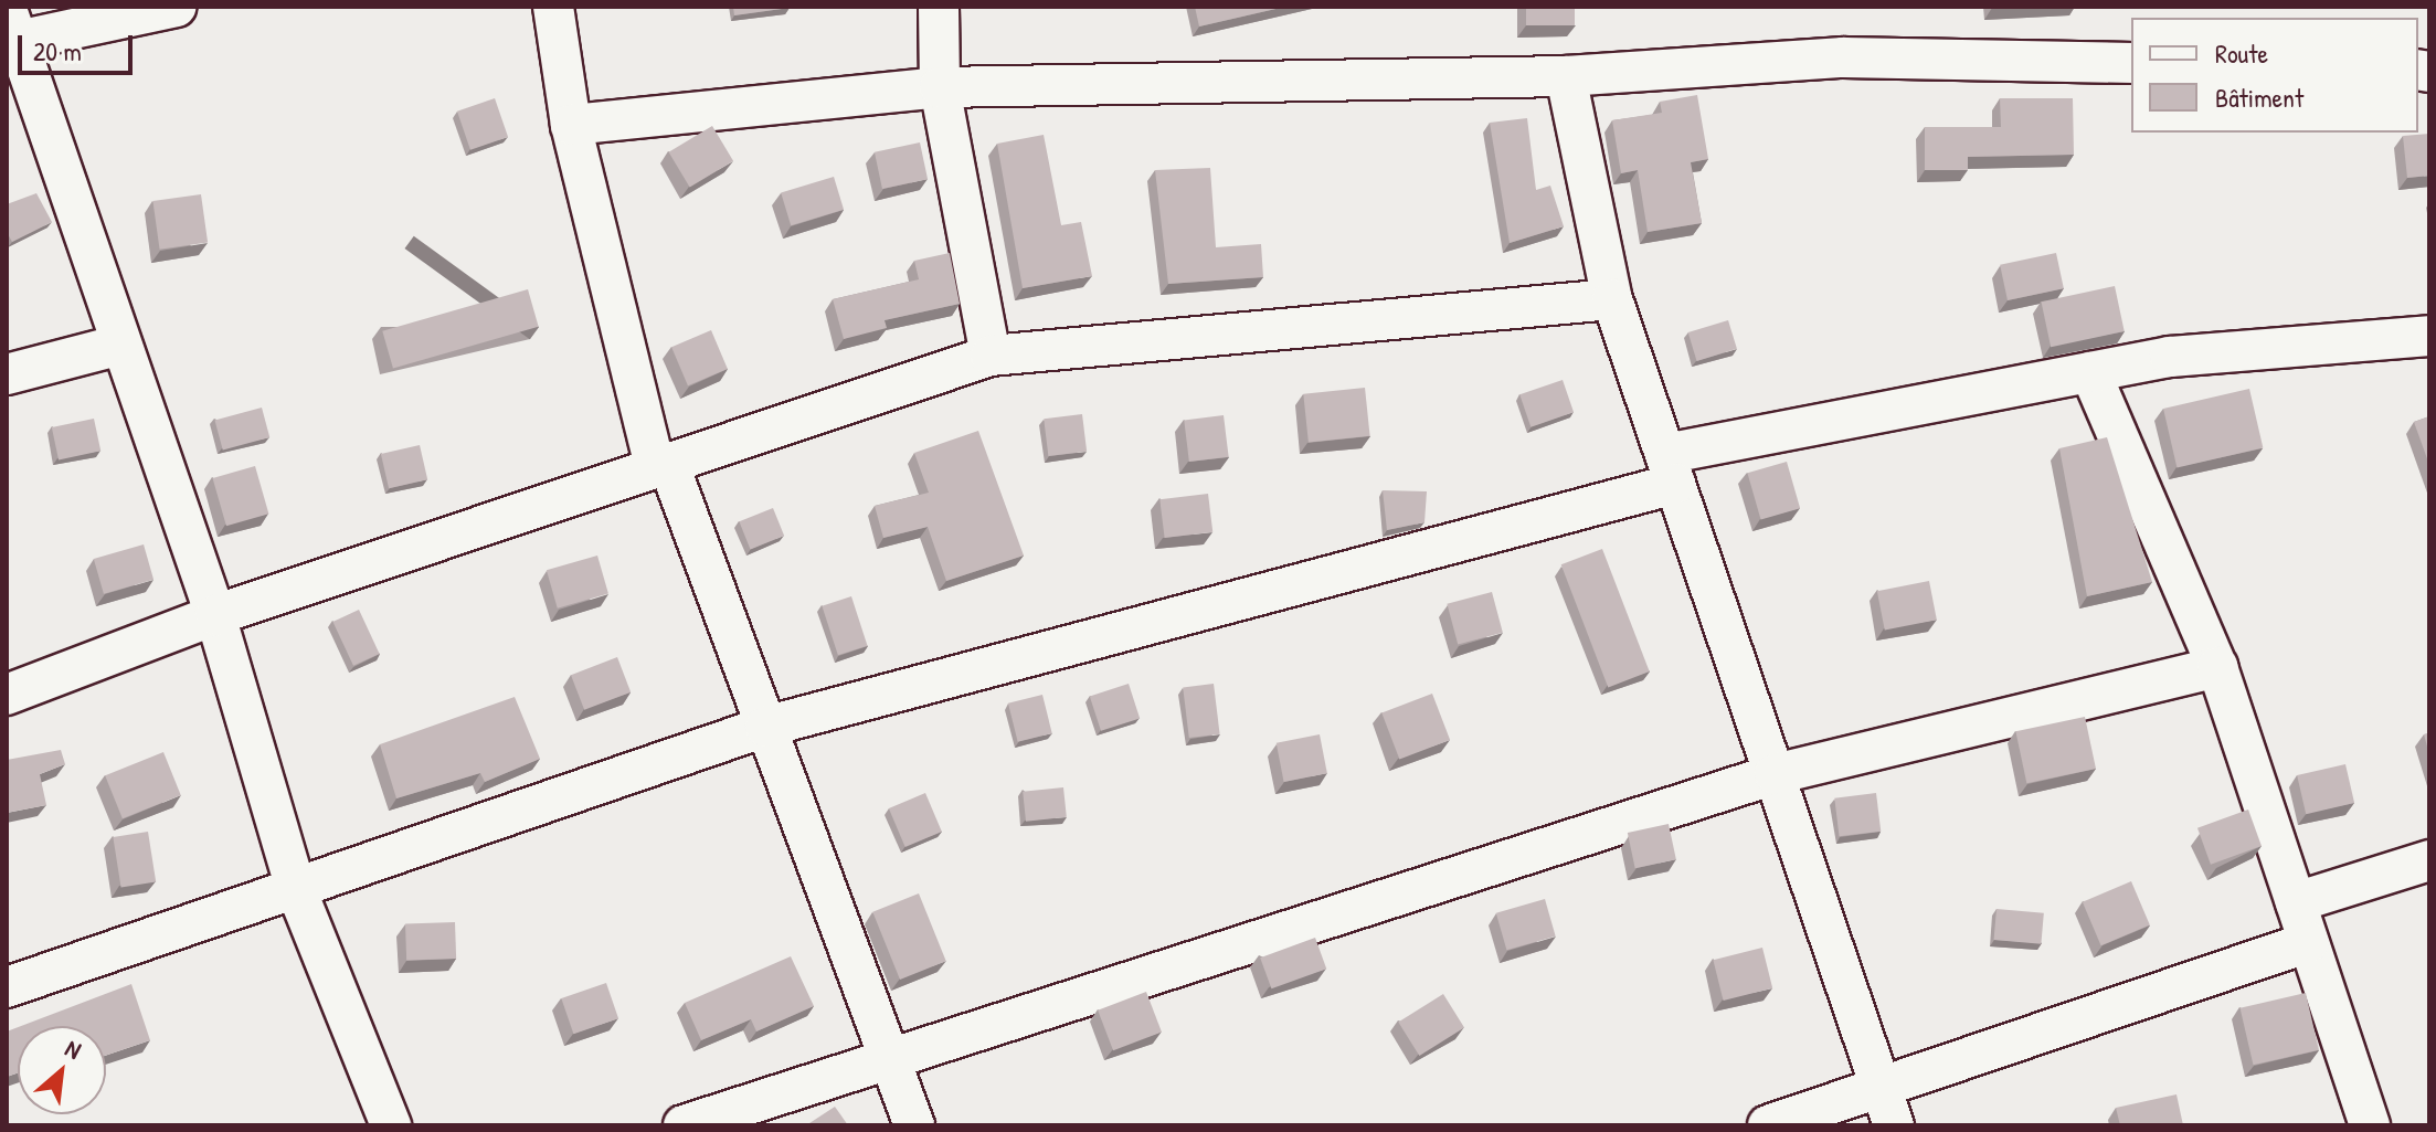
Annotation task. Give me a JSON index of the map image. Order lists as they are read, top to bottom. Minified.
{"legend":["Route","Bâtiment"],"scale_bar":"20 m","north":"top right"}
